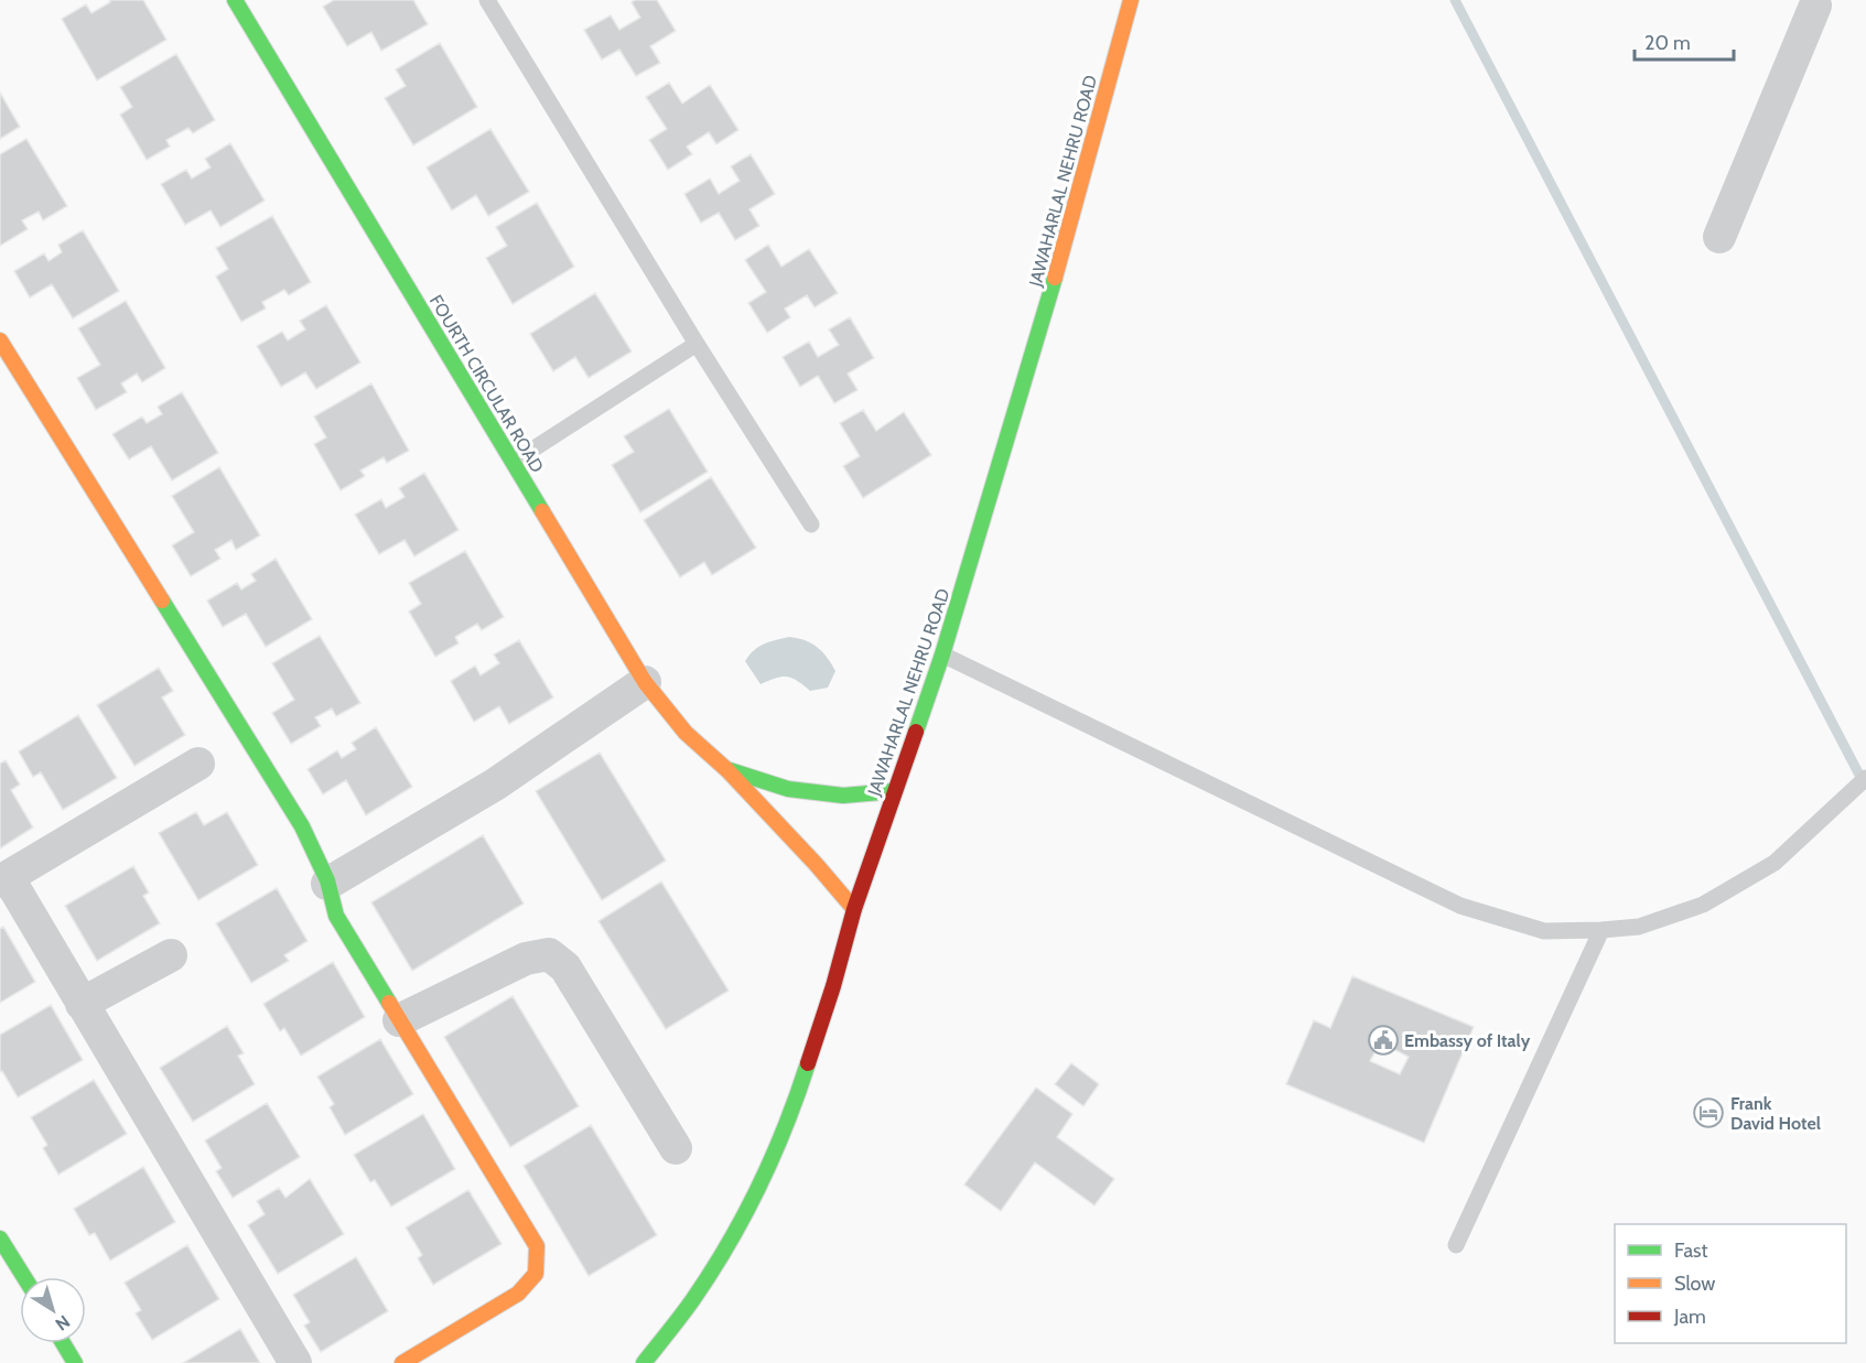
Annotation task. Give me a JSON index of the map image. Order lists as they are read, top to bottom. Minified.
{"streets":{"street":["JAWAHARLAL NEHRU ROAD","FOURTH CIRCULAR ROAD"]},"crossings":[["JAWAHARLAL NEHRU ROAD","FOURTH CIRCULAR ROAD"]],"places":{"public building":["Embassy of Italy"],"hotel":["Frank David Hotel"]},"legend":["Fast","Slow","Jam"],"scale_bar":"20 m","north":"bottom right"}
